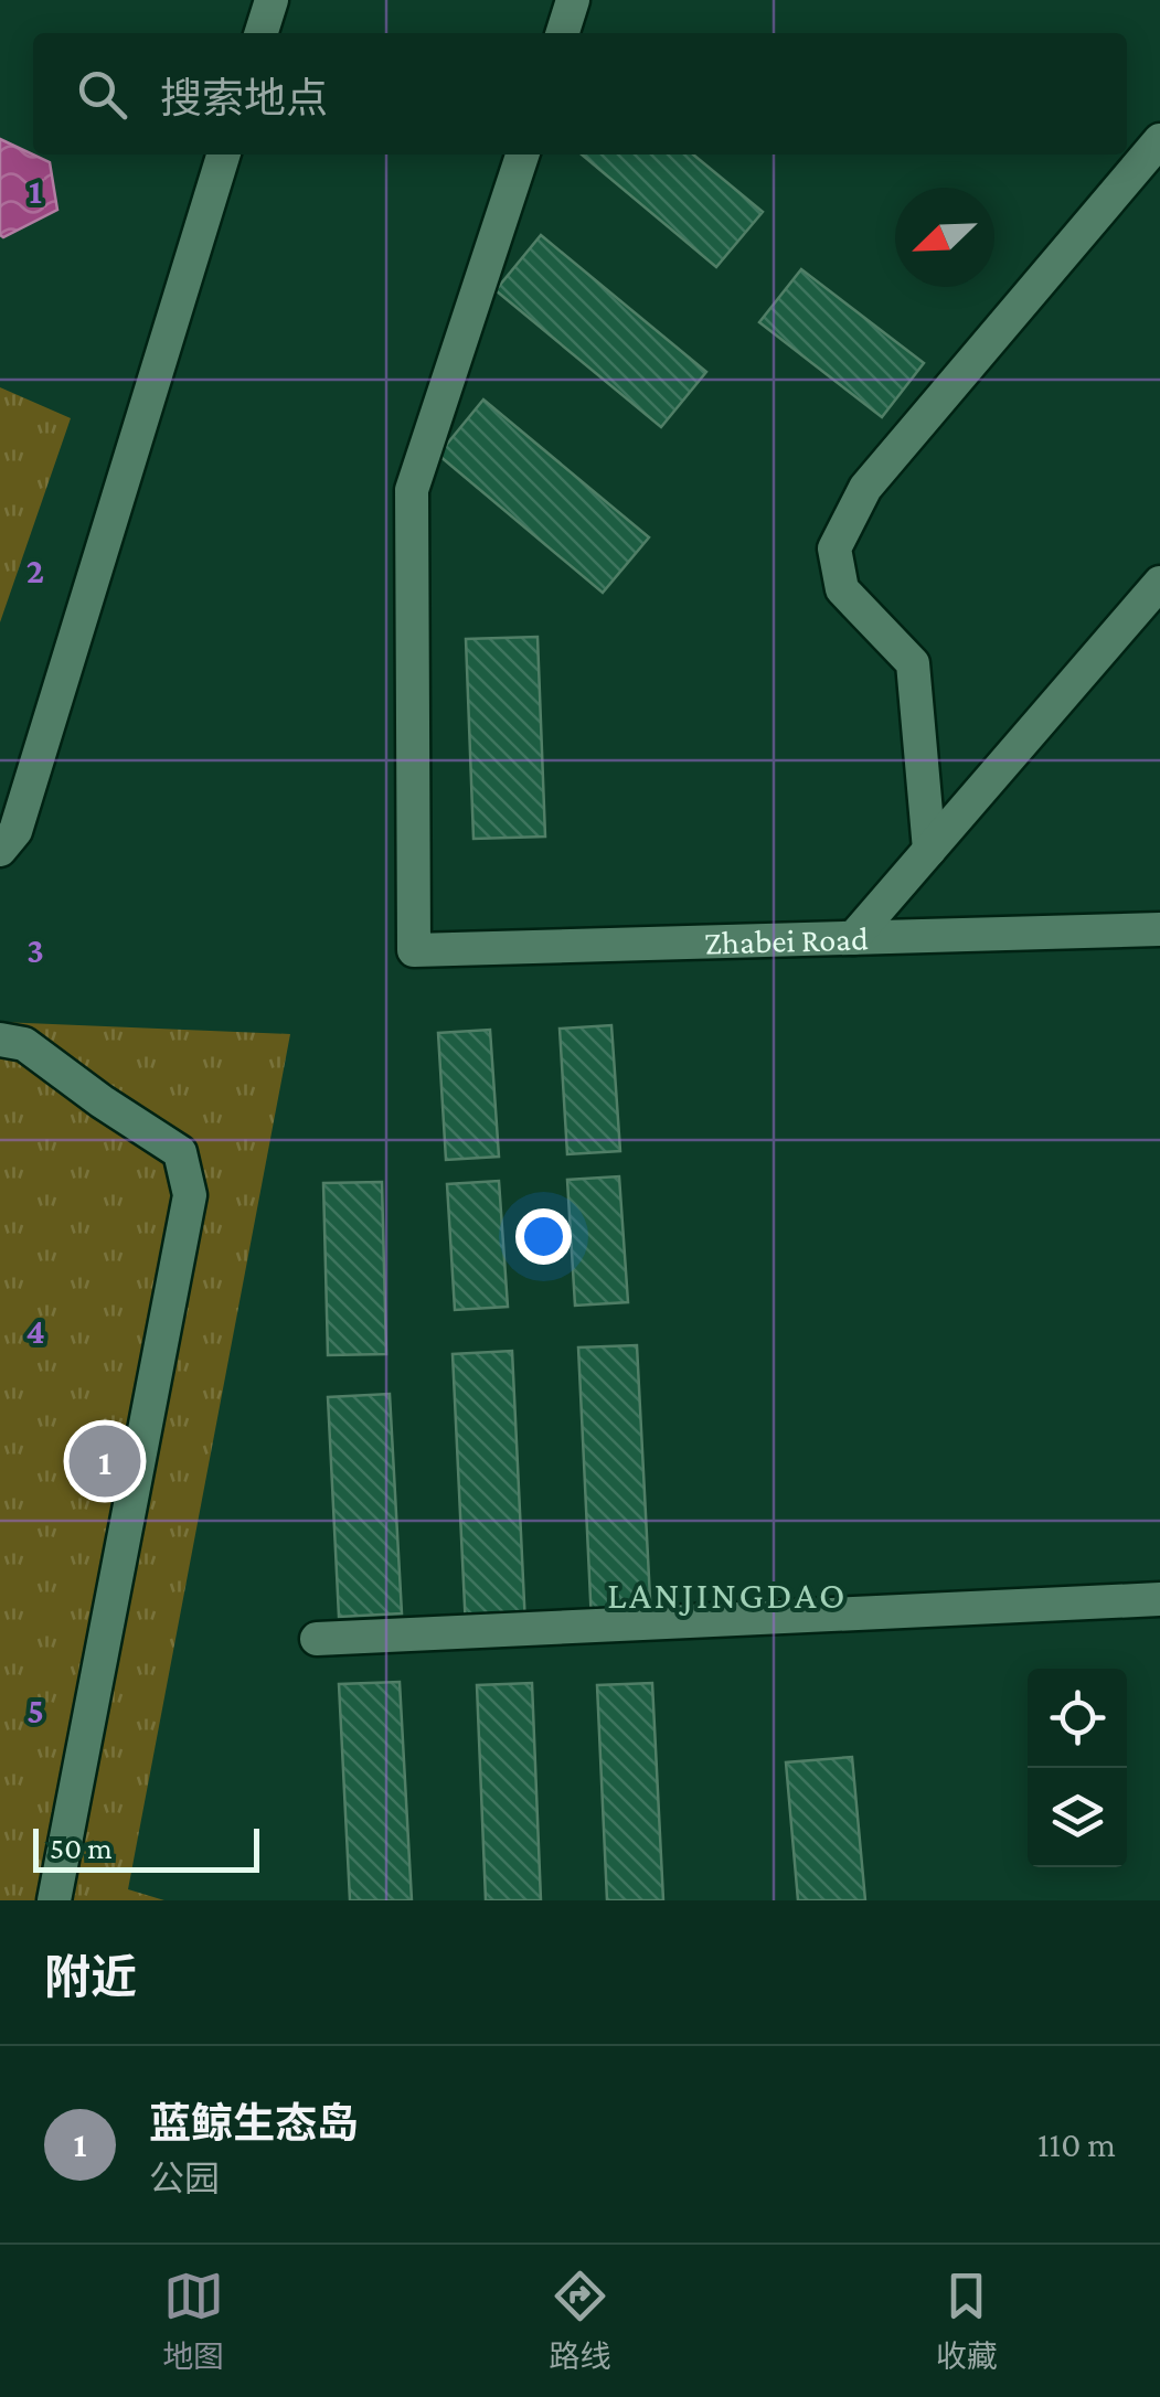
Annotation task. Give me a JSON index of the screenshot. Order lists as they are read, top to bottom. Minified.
{"streets":{"street":["Zhabei Road"]},"districts":["LANJINGDAO"],"scale_bar":"50 m","north":"bottom left","page":{"search":"搜索地点","pins":"1","scale":"50 m","heading":"附近","list":[{"mark":"1","name":"蓝鲸生态岛","note":"公园","value":"110 m"}],"nav":["地图","路线","收藏"]},"grid":{"rows":["1","2","3","4","5"]}}
